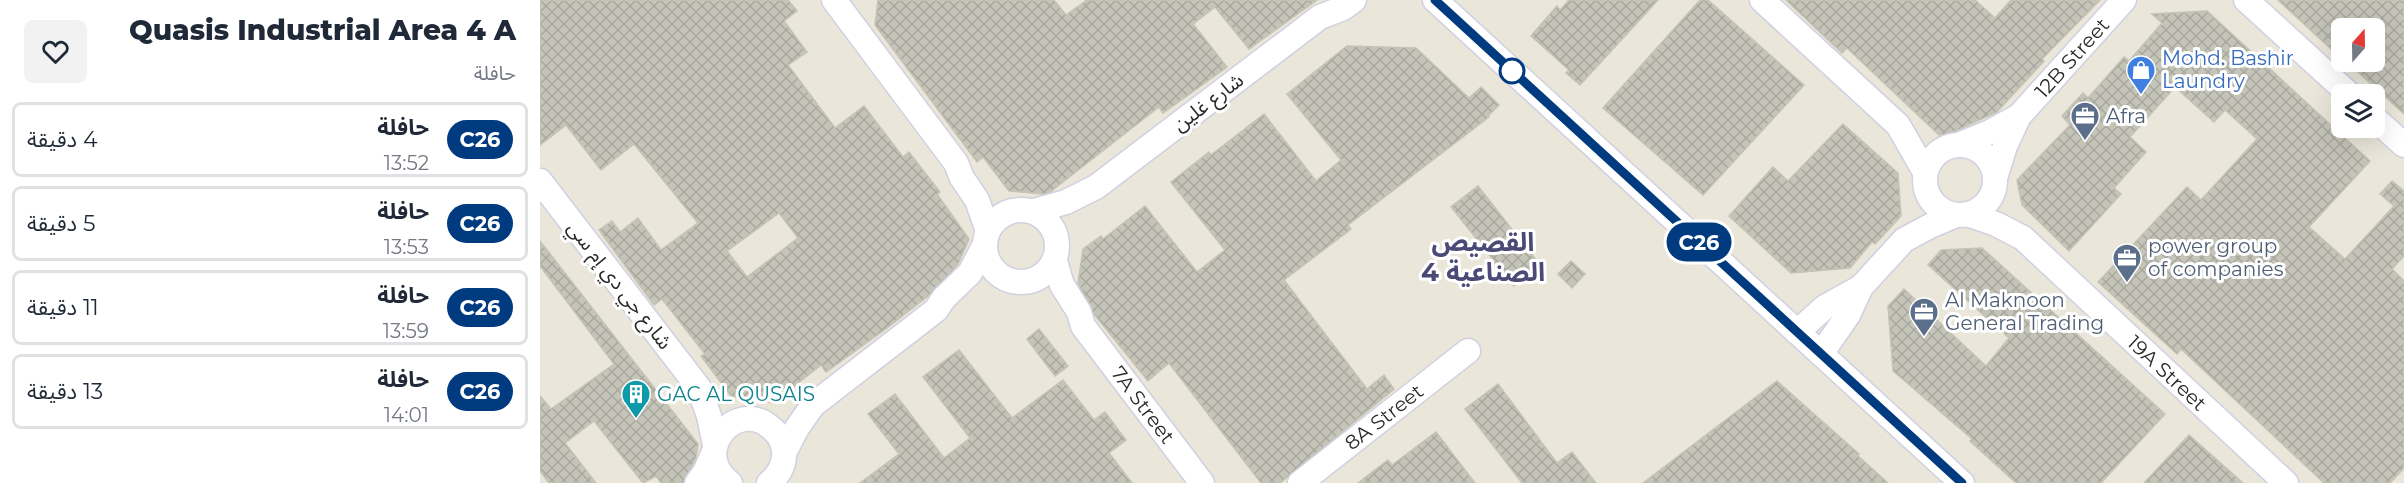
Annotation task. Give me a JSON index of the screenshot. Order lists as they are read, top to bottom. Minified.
{"streets":{"street":["12B Street","شارع غلين","شارع جي دي إم سي","19A Street","7A Street","8A Street"]},"crossings":[["شارع غلين","شارع جي دي إم سي"]],"districts":["القصيص الصناعية 4"],"places":{"shop":["Mohd. Bashir Laundry"],"office":["Afra","power group of companies","Al Maknoon General Trading"],"building":["GAC AL QUSAIS"]},"lines":["bus line C26"],"north":"top","page":{"on_map":"C26","heading":["Quasis Industrial Area 4 A","حافلة"],"list":[{"mark":"C26","name":"حافلة","note":"13:52","value":"4 دقيقة"},{"mark":"C26","name":"حافلة","note":"13:53","value":"5 دقيقة"},{"mark":"C26","name":"حافلة","note":"13:59","value":"11 دقيقة"},{"mark":"C26","name":"حافلة","note":"14:01","value":"13 دقيقة"}]}}
